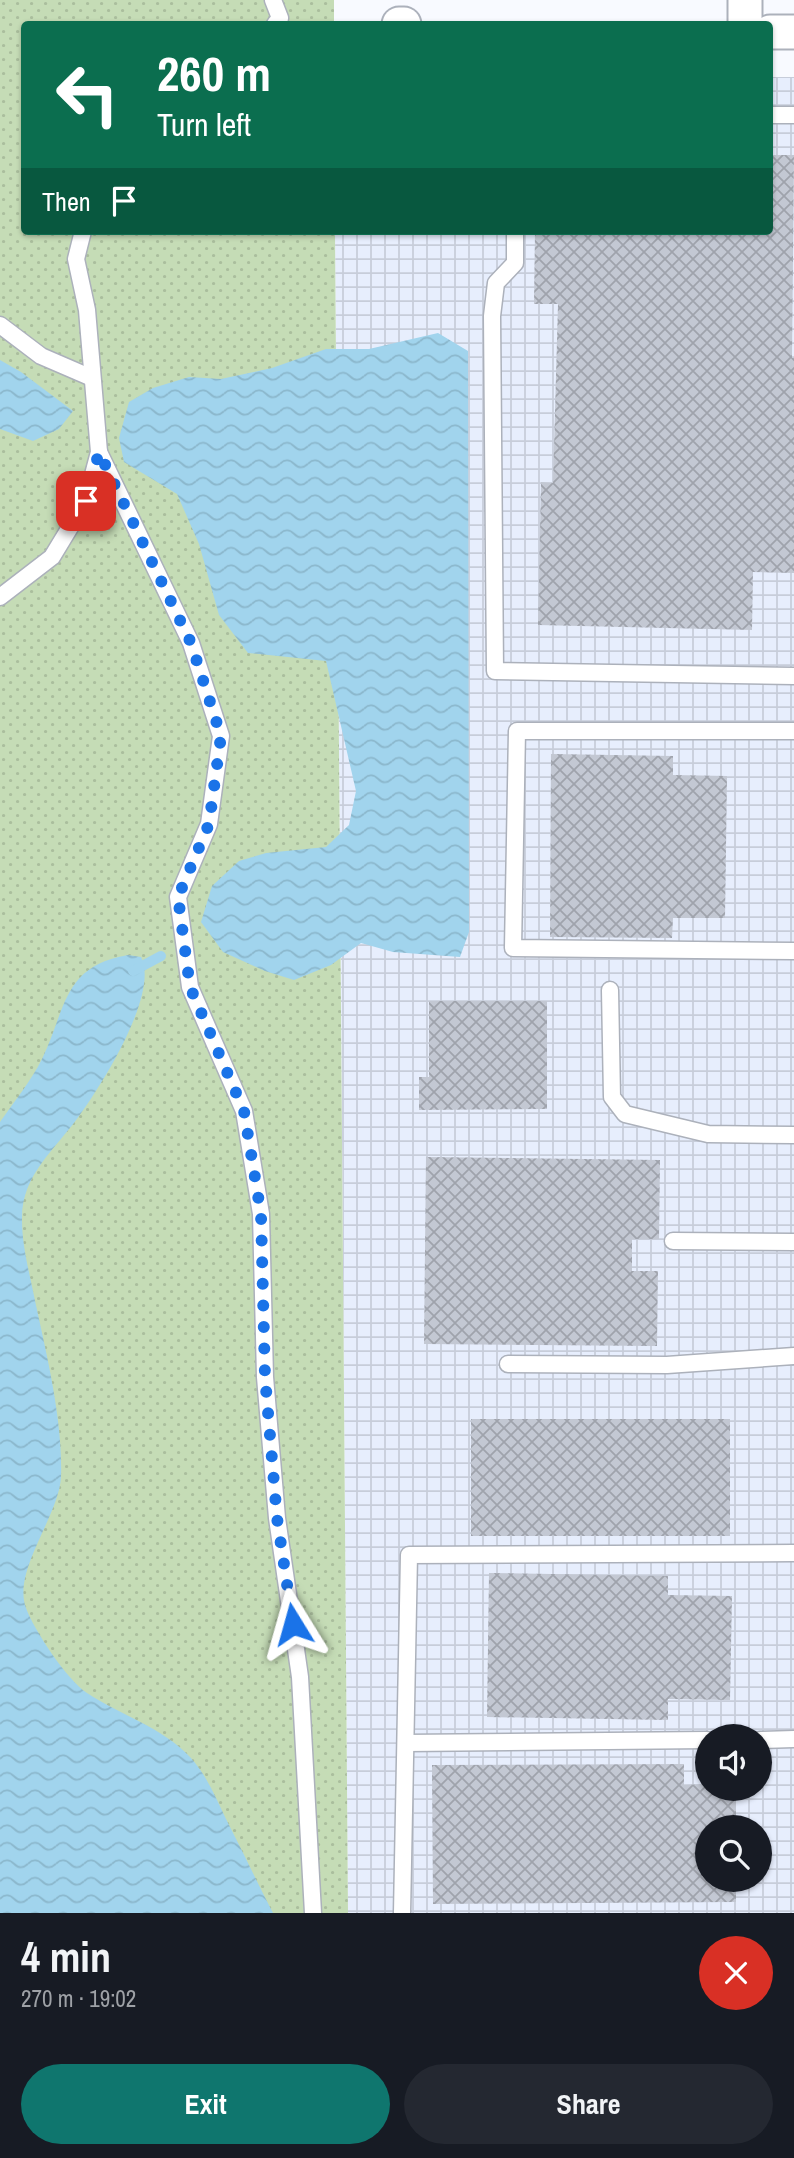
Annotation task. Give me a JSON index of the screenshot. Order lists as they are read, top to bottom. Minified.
{"page":{"turn":["260 m","Turn left"],"then":"Then","heading":["4 min","270 m · 19:02"],"buttons":["Exit","Share"]}}
